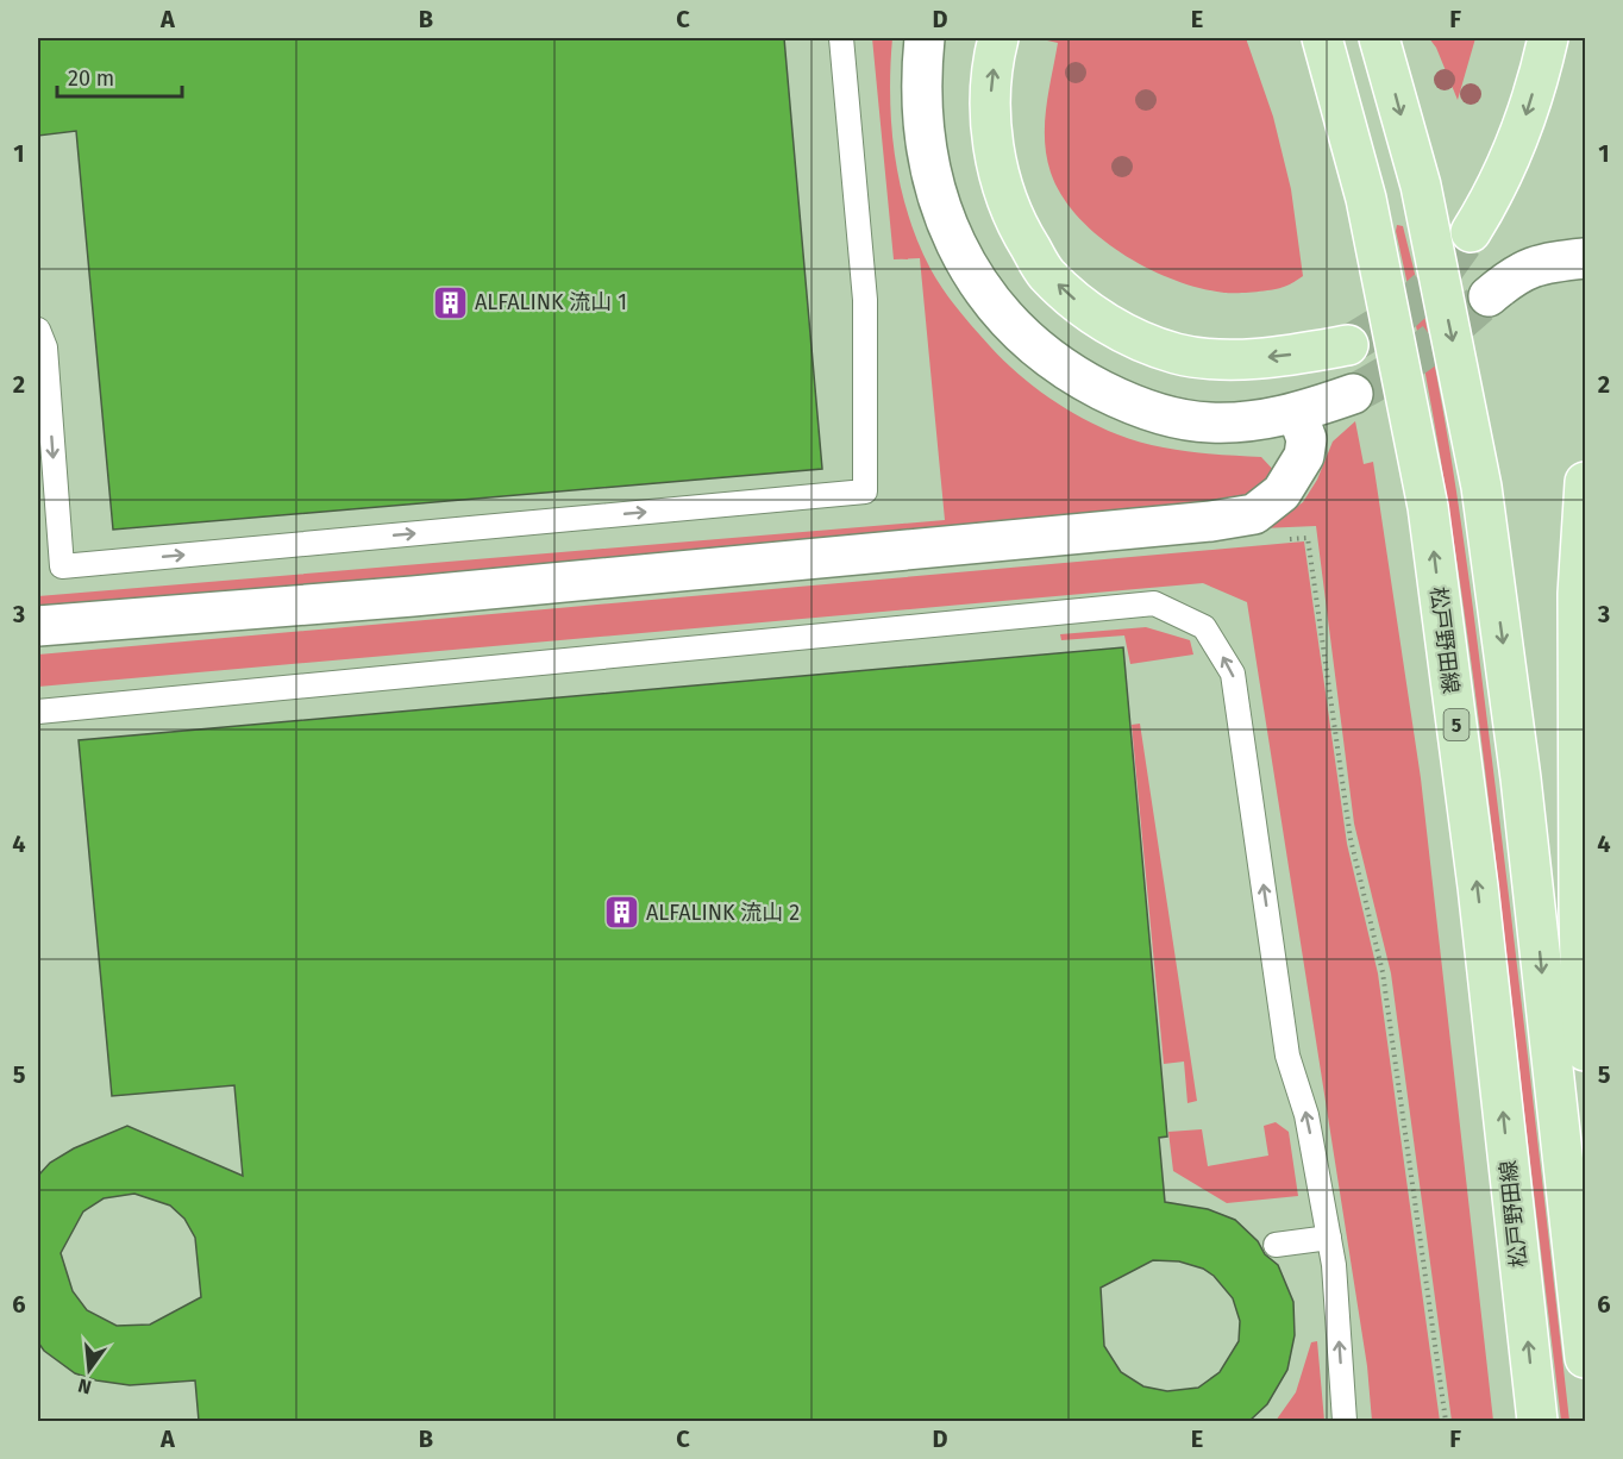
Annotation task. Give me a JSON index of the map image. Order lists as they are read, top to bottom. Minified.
{"streets":{"main road":["松戸野田線","5"]},"places":{"building":["ALFALINK 流山 1","ALFALINK 流山 2"]},"scale_bar":"20 m","north":"bottom","grid":{"columns":["A","B","C","D","E","F"],"rows":["1","2","3","4","5","6"]}}
